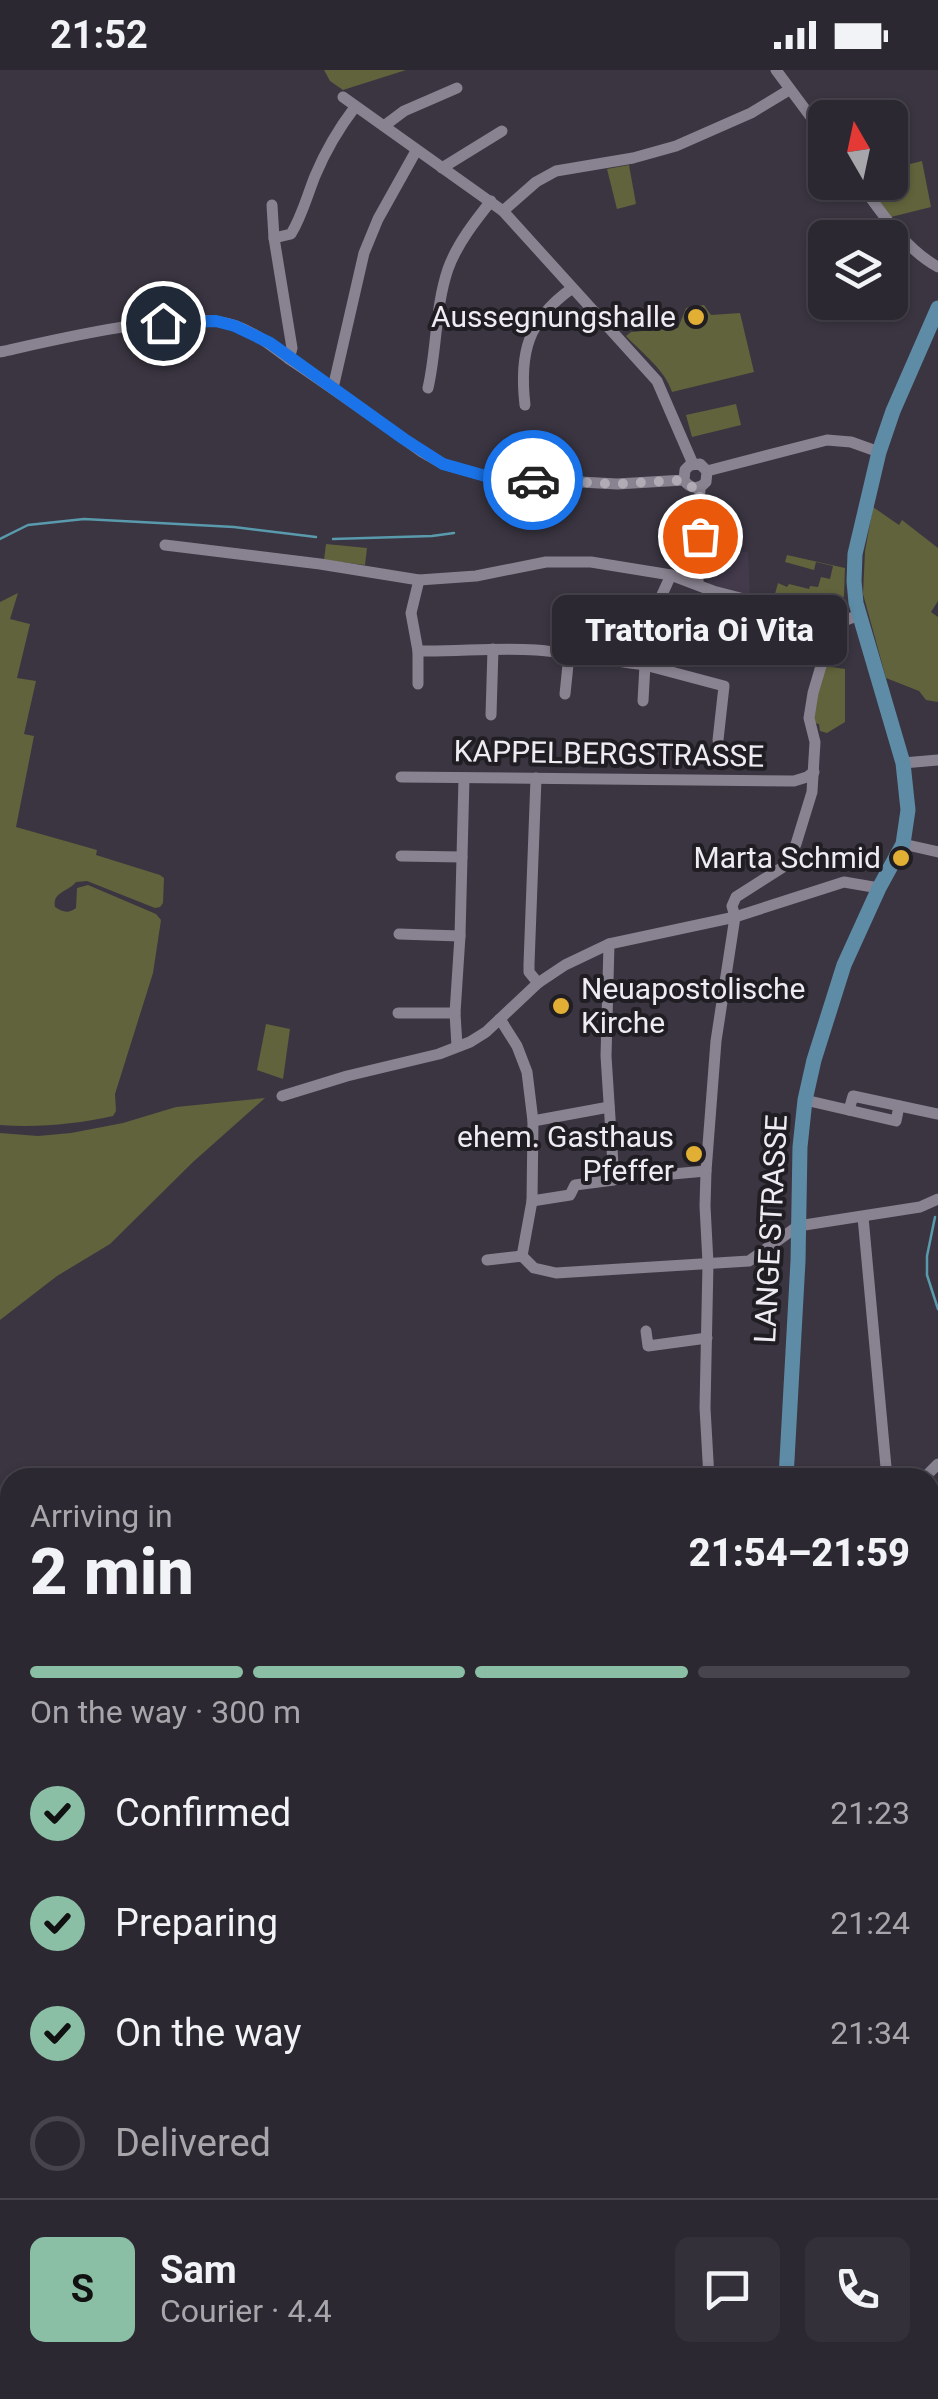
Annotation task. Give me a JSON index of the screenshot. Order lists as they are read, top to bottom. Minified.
{"streets":{"main road":["LANGE STRASSE"],"street":["KAPPELBERGSTRASSE"]},"places":["Aussegnungshalle","Trattoria Oi Vita","Marta Schmid","Neuapostolische Kirche","ehem. Gasthaus Pfeffer"],"north":"top","page":{"status":"21:52","bubble":"Trattoria Oi Vita","heading":["2 min","Arriving in","21:54–21:59"],"panel":["Sam","Courier · 4.4"],"bar":"On the way · 300 m","list":[["Confirmed","21:23"],["Preparing","21:24"],["On the way","21:34"],"Delivered"],"round":"S"}}
